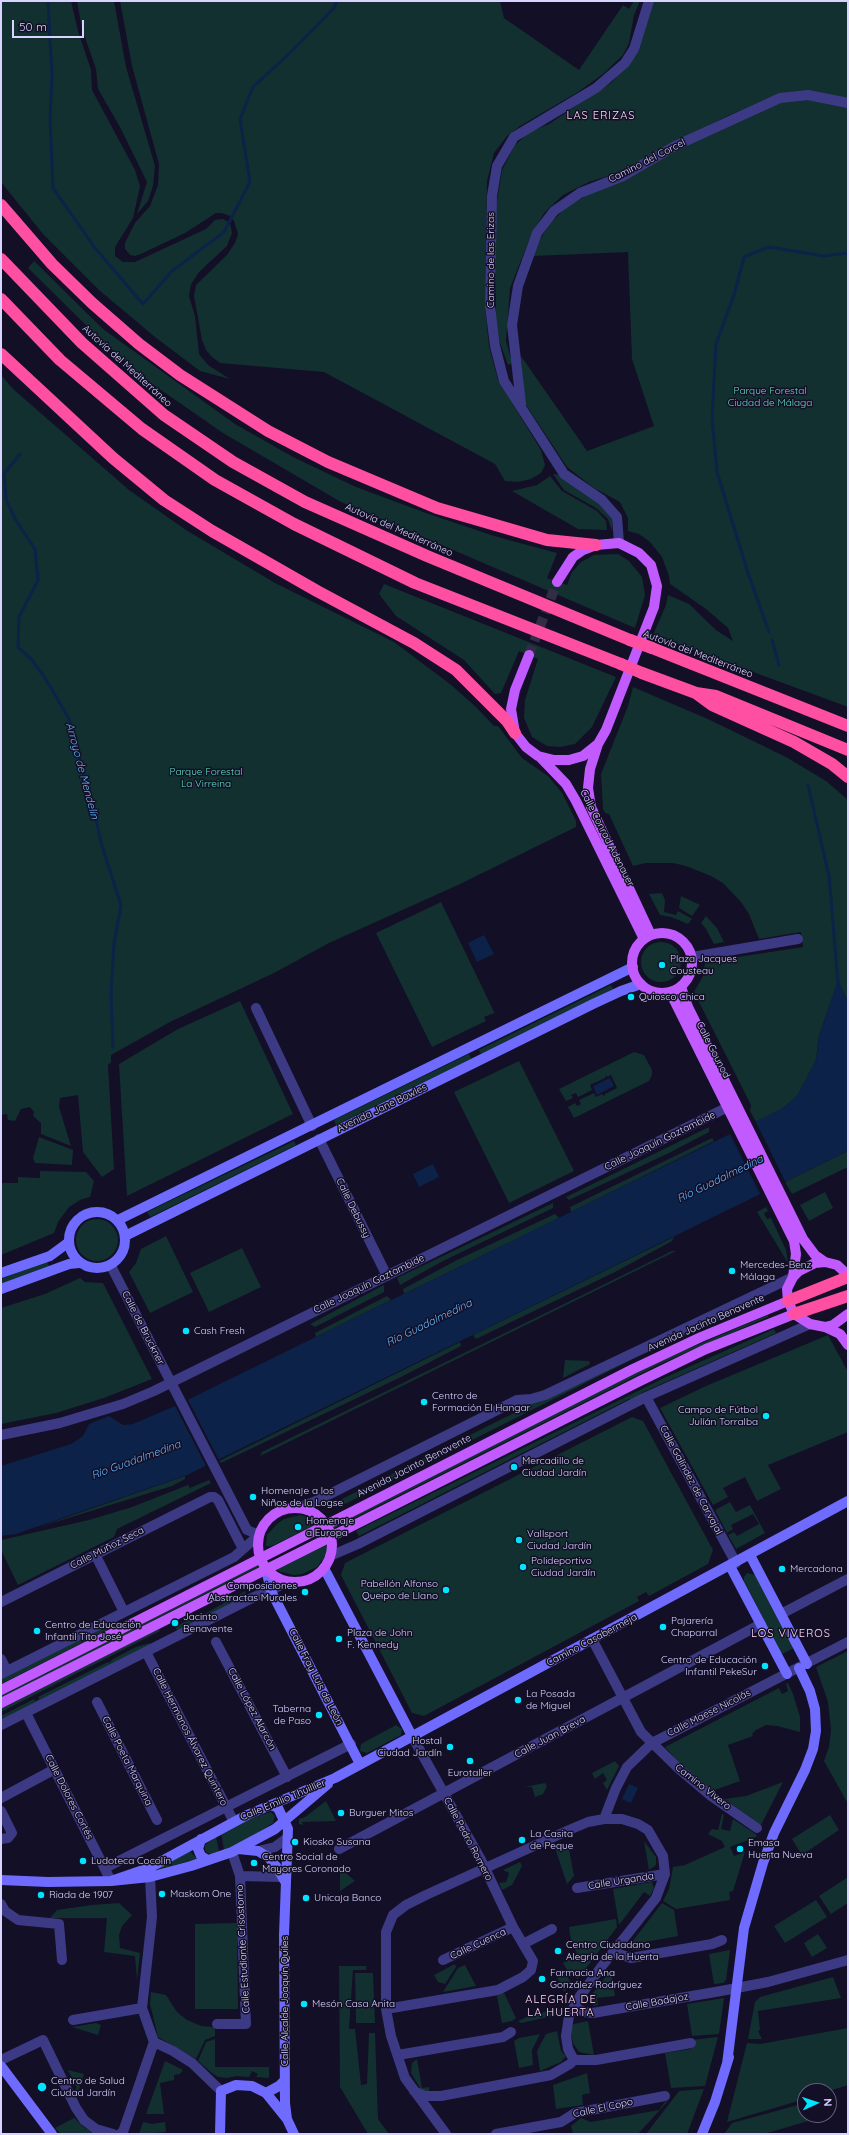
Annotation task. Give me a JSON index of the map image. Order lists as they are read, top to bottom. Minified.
{"streets":{"highway":["Autovía del Mediterráneo","Avenida Jacinto Benavente"],"main road":["Calle Conrad Adenauer","Calle Gounod","Avenida Jane Bowles","Calle Galíndez de Carvajal","Camino Casabermeja","Calle Fray Luis de León","Calle Emilio Thuillier","Calle Alcalde Joaquín Quiles"],"street":["Camino del Corcel","Camino de las Erizas","Calle Joaquín Gaztambide","Calle Debussy","Calle de Bruckner","Calle Muñoz Seca","Calle López Alarcón","Calle Maese Nicolás","Calle Hermanos Álvarez Quintero","Calle Juan Breva","Calle Poeta Marquina","Camino Vivero","Calle Dolores Cortés","Calle Pedro Romero","Calle Urganda","Calle Cuenca","Calle Estudiante Crisóstomo","Calle Badajoz","Calle El Copo"]},"crossings":[["Camino del Corcel","Camino de las Erizas"],["Calle Conrad Adenauer","Calle Gounod"],["Calle Conrad Adenauer","Avenida Jane Bowles"],["Calle Gounod","Avenida Jane Bowles"],["Calle Gounod","Calle Joaquín Gaztambide"],["Avenida Jane Bowles","Calle Debussy"],["Avenida Jane Bowles","Calle de Bruckner"],["Calle Joaquín Gaztambide","Calle Debussy"],["Calle Joaquín Gaztambide","Calle de Bruckner"],["Calle Galíndez de Carvajal","Camino Casabermeja"],["Calle Galíndez de Carvajal","Calle Maese Nicolás"],["Calle Galíndez de Carvajal","Calle Juan Breva"],["Camino Casabermeja","Calle Fray Luis de León"],["Camino Casabermeja","Camino Vivero"],["Camino Casabermeja","Calle Emilio Thuillier"],["Camino Casabermeja","Calle Pedro Romero"],["Calle Fray Luis de León","Calle Emilio Thuillier"],["Calle López Alarcón","Calle Emilio Thuillier"],["Calle Maese Nicolás","Camino Vivero"],["Calle Hermanos Álvarez Quintero","Calle Emilio Thuillier"],["Calle Juan Breva","Camino Vivero"],["Calle Juan Breva","Calle Pedro Romero"],["Calle Dolores Cortés","Calle Emilio Thuillier"],["Calle Emilio Thuillier","Calle Estudiante Crisóstomo"],["Calle Emilio Thuillier","Calle Alcalde Joaquín Quiles"],["Calle Pedro Romero","Calle Cuenca"]],"districts":["LAS ERIZAS","LOS VIVEROS","ALEGRÍA DE LA HUERTA"],"water":["Arroyo de Mendelín","Río Guadalmedina"],"parks":["Parque Forestal Ciudad de Málaga","Parque Forestal La Virreina"],"places":["Plaza Jacques Cousteau","Quiosco Chica","Mercedes-Benz Málaga","Cash Fresh","Centro de Formación El Hangar","Campo de Fútbol Julíán Torralba","Mercadillo de Ciudad Jardín","Homenaje a los Niños de la Logse","Homenaje a Europa","Vallsport Ciudad Jardín","Polideportivo Ciudad Jardín","Mercadona","Pabellón Alfonso Queipo de Llano","Composiciones Abstractas Murales","Jacinto Benavente","Pajarería Chaparral","Centro de Educación Infantil Tito José","Plaza de John F. Kennedy","Centro de Educación Infantil PekeSur","La Posada de Miguel","Taberna de Paso","Hostal Ciudad Jardín","Eurotaller","Burguer Mitos","La Casita de Peque","Kiosko Susana","Emasa Huerta Nueva","Ludoteca Cocolín","Centro Social de Mayores Coronado","Maskom One","Riada de 1907","Unicaja Banco","Centro Ciudadano Alegría de la Huerta","Farmacia Ana González Rodríguez","Mesón Casa Anita","Centro de Salud Ciudad Jardín"],"scale_bar":"50 m","north":"right"}
